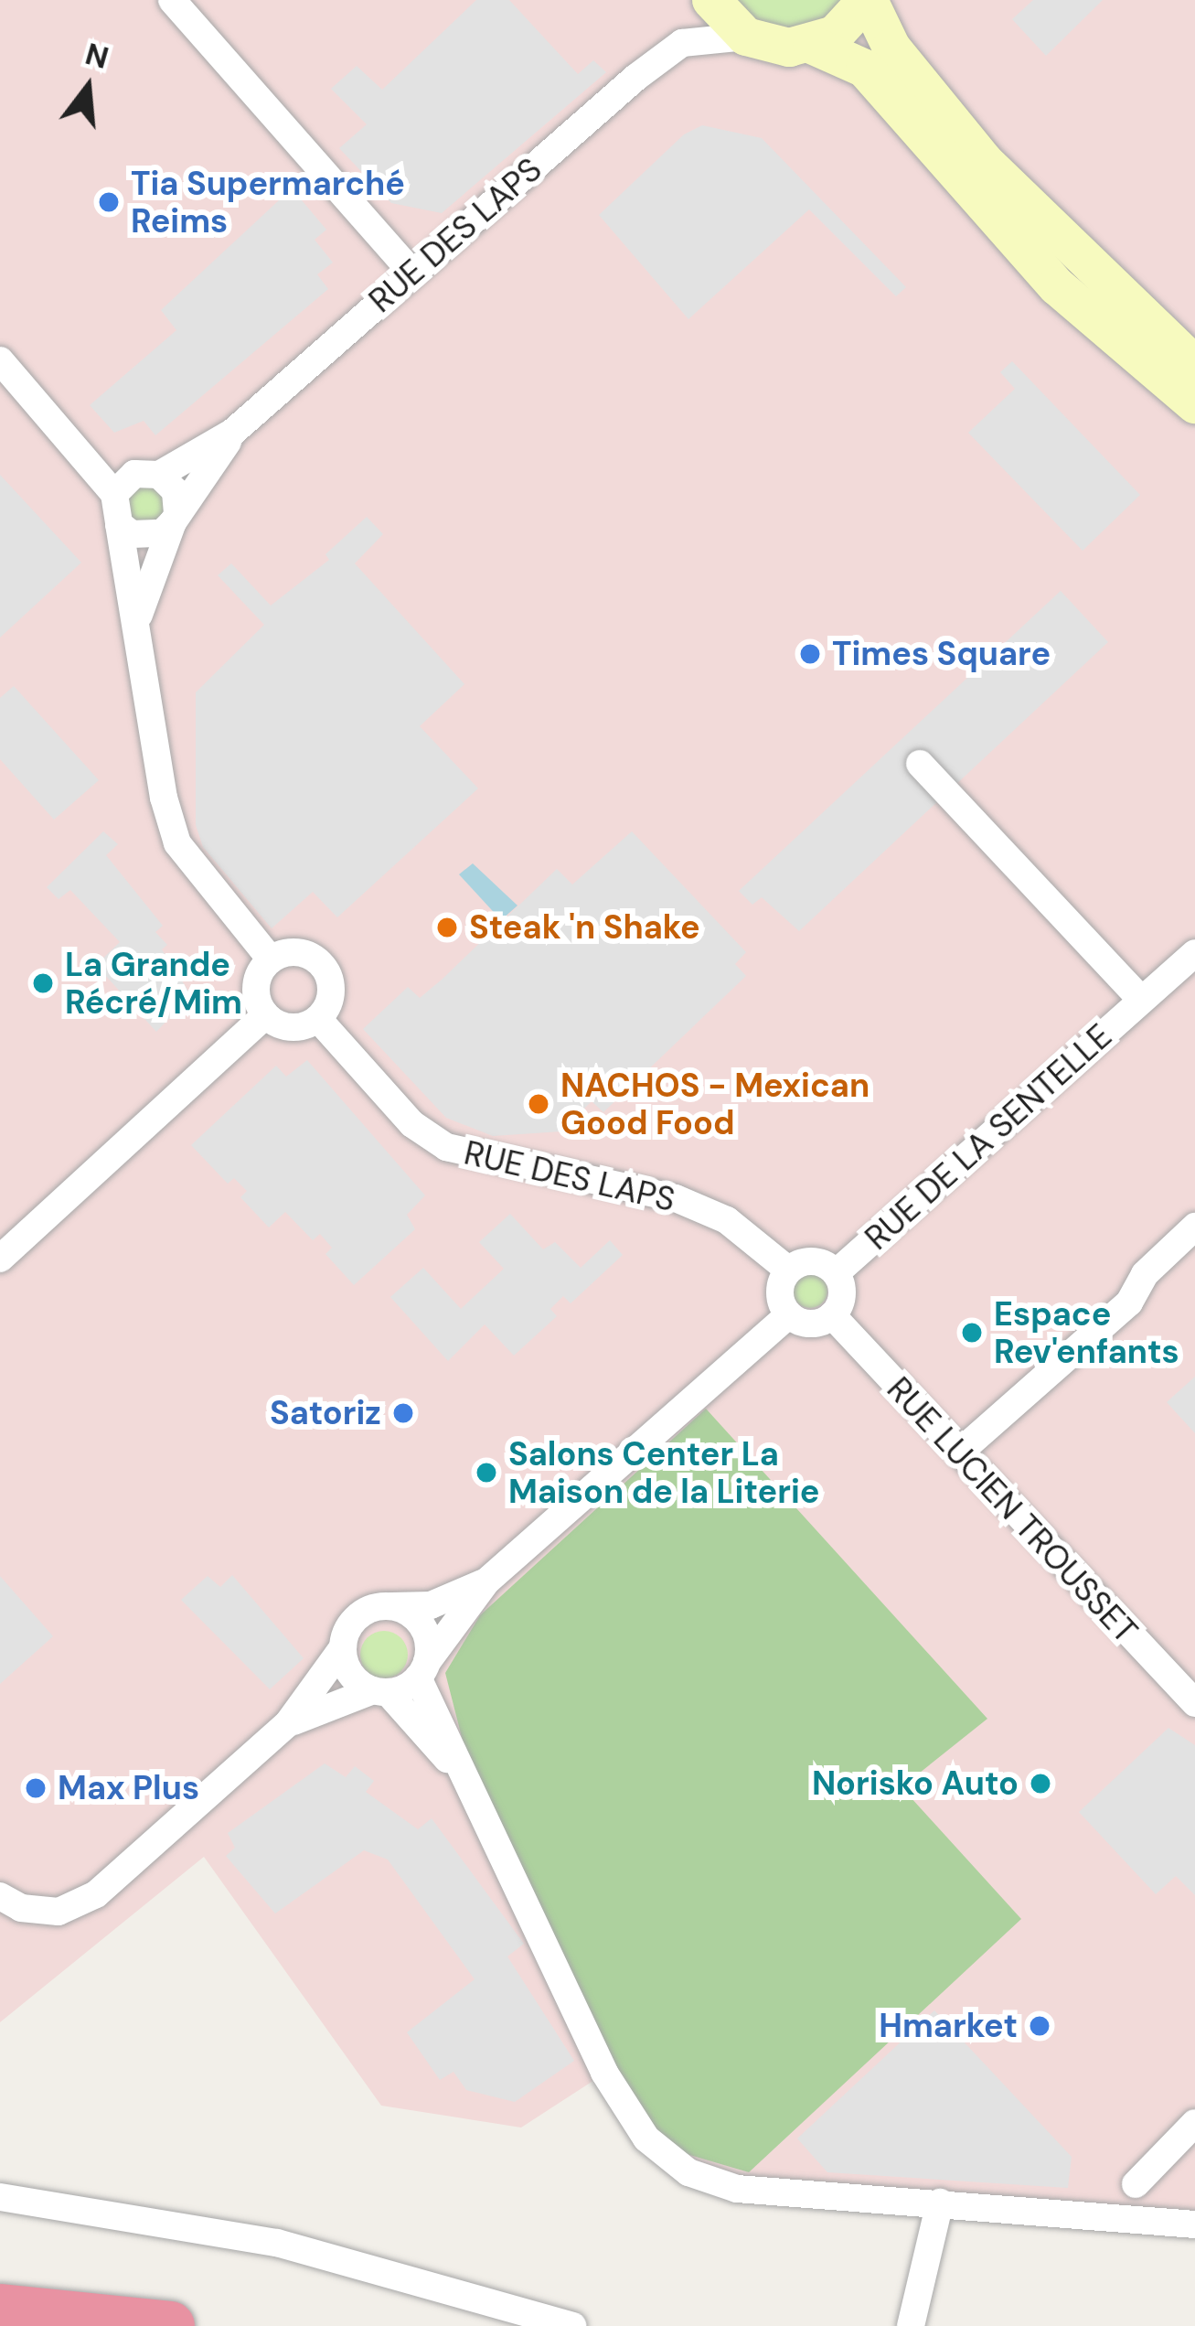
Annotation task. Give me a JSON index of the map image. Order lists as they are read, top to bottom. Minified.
{"streets":{"street":["RUE DES LAPS","RUE DE LA SENTELLE","RUE LUCIEN TROUSSET"]},"crossings":[["RUE DES LAPS","RUE DE LA SENTELLE"],["RUE DES LAPS","RUE LUCIEN TROUSSET"],["RUE DE LA SENTELLE","RUE LUCIEN TROUSSET"]],"places":["Tia Supermarché Reims","Times Square","Steak 'n Shake","La Grande Récré/Mim","NACHOS - Mexican Good Food","Espace Rev'enfants","Satoriz","Salons Center La Maison de la Literie","Norisko Auto","Max Plus","Hmarket"],"north":"top"}
